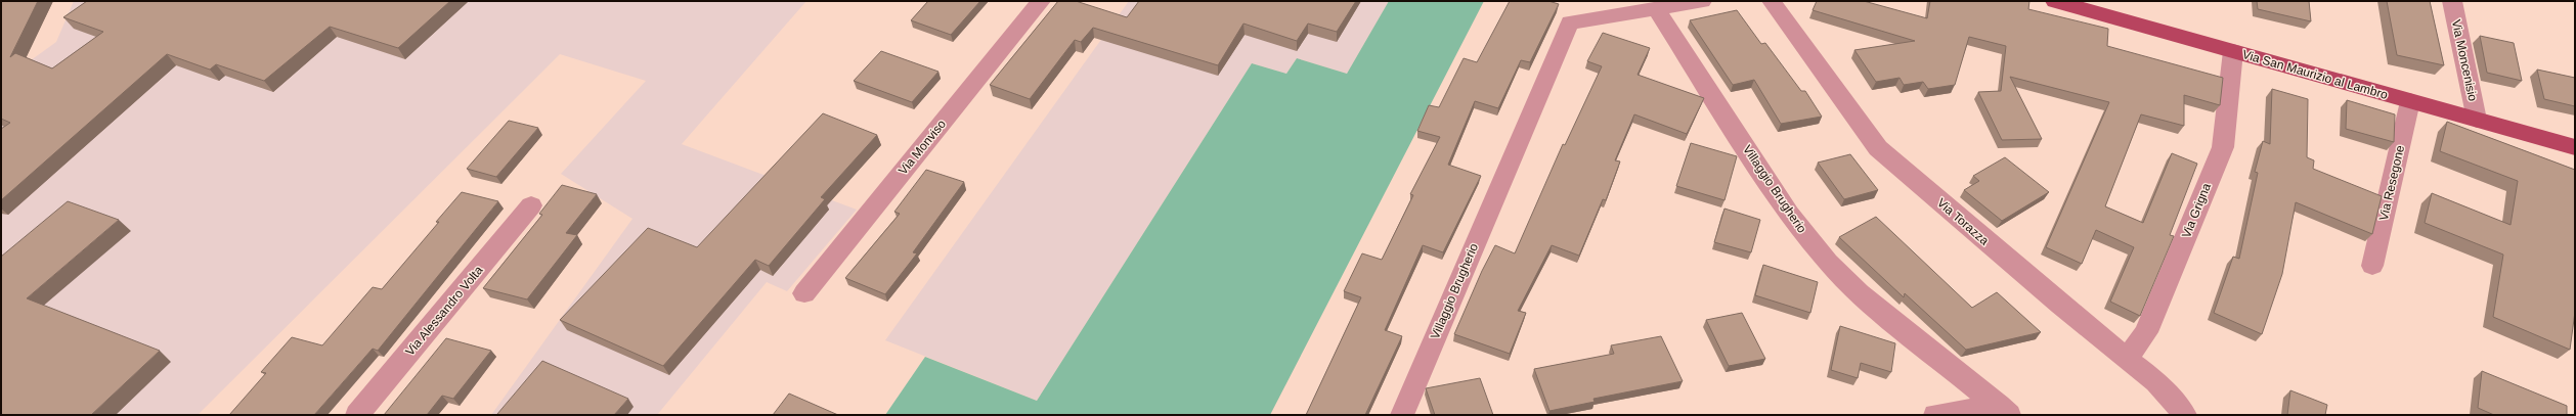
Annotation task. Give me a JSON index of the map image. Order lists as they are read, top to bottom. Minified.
{"streets":{"main road":["Via San Maurizio al Lambro"],"street":["Via Moncenisio","Via Monviso","Via Resegone","Villaggio Brugherio","Via Grigna","Via Torazza","Via Alessandro Volta"]},"crossings":[["Via Moncenisio","Via San Maurizio al Lambro"],["Via San Maurizio al Lambro","Via Resegone"],["Via San Maurizio al Lambro","Via Grigna"],["Via Grigna","Via Torazza"]]}
